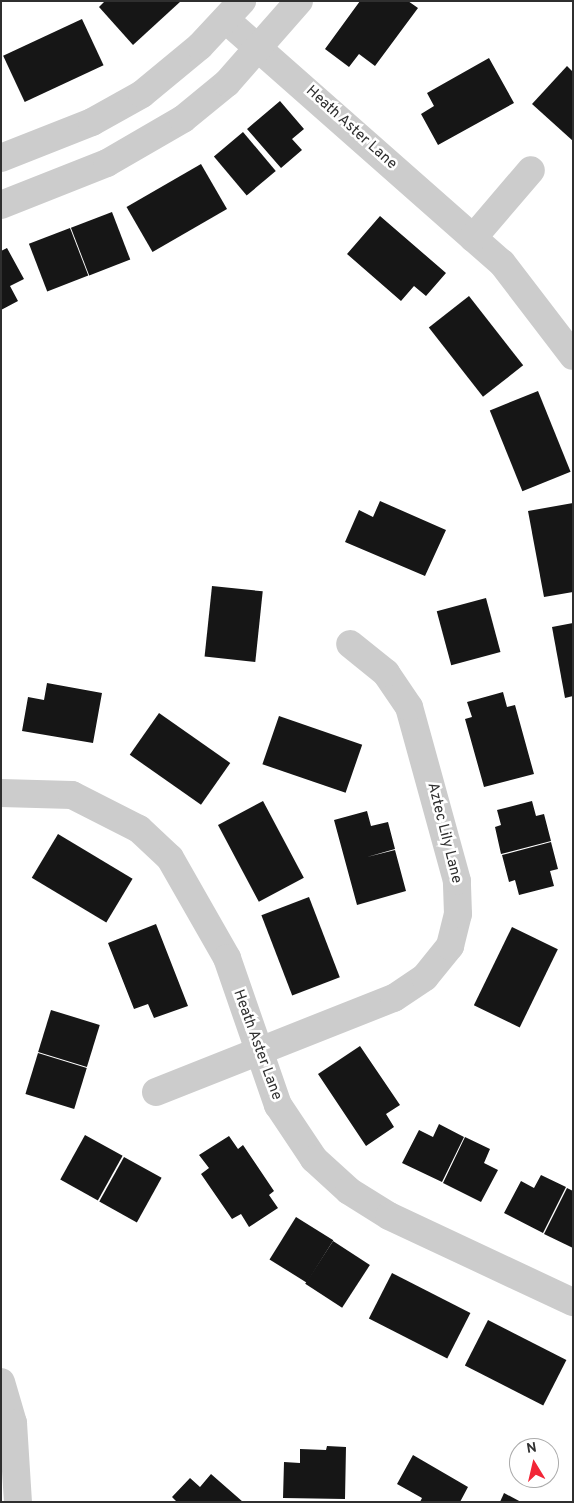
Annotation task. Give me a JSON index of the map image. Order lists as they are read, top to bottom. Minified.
{"streets":{"street":["Heath Aster Lane","Aztec Lily Lane"]},"crossings":[["Heath Aster Lane","Aztec Lily Lane"]],"north":"top"}
